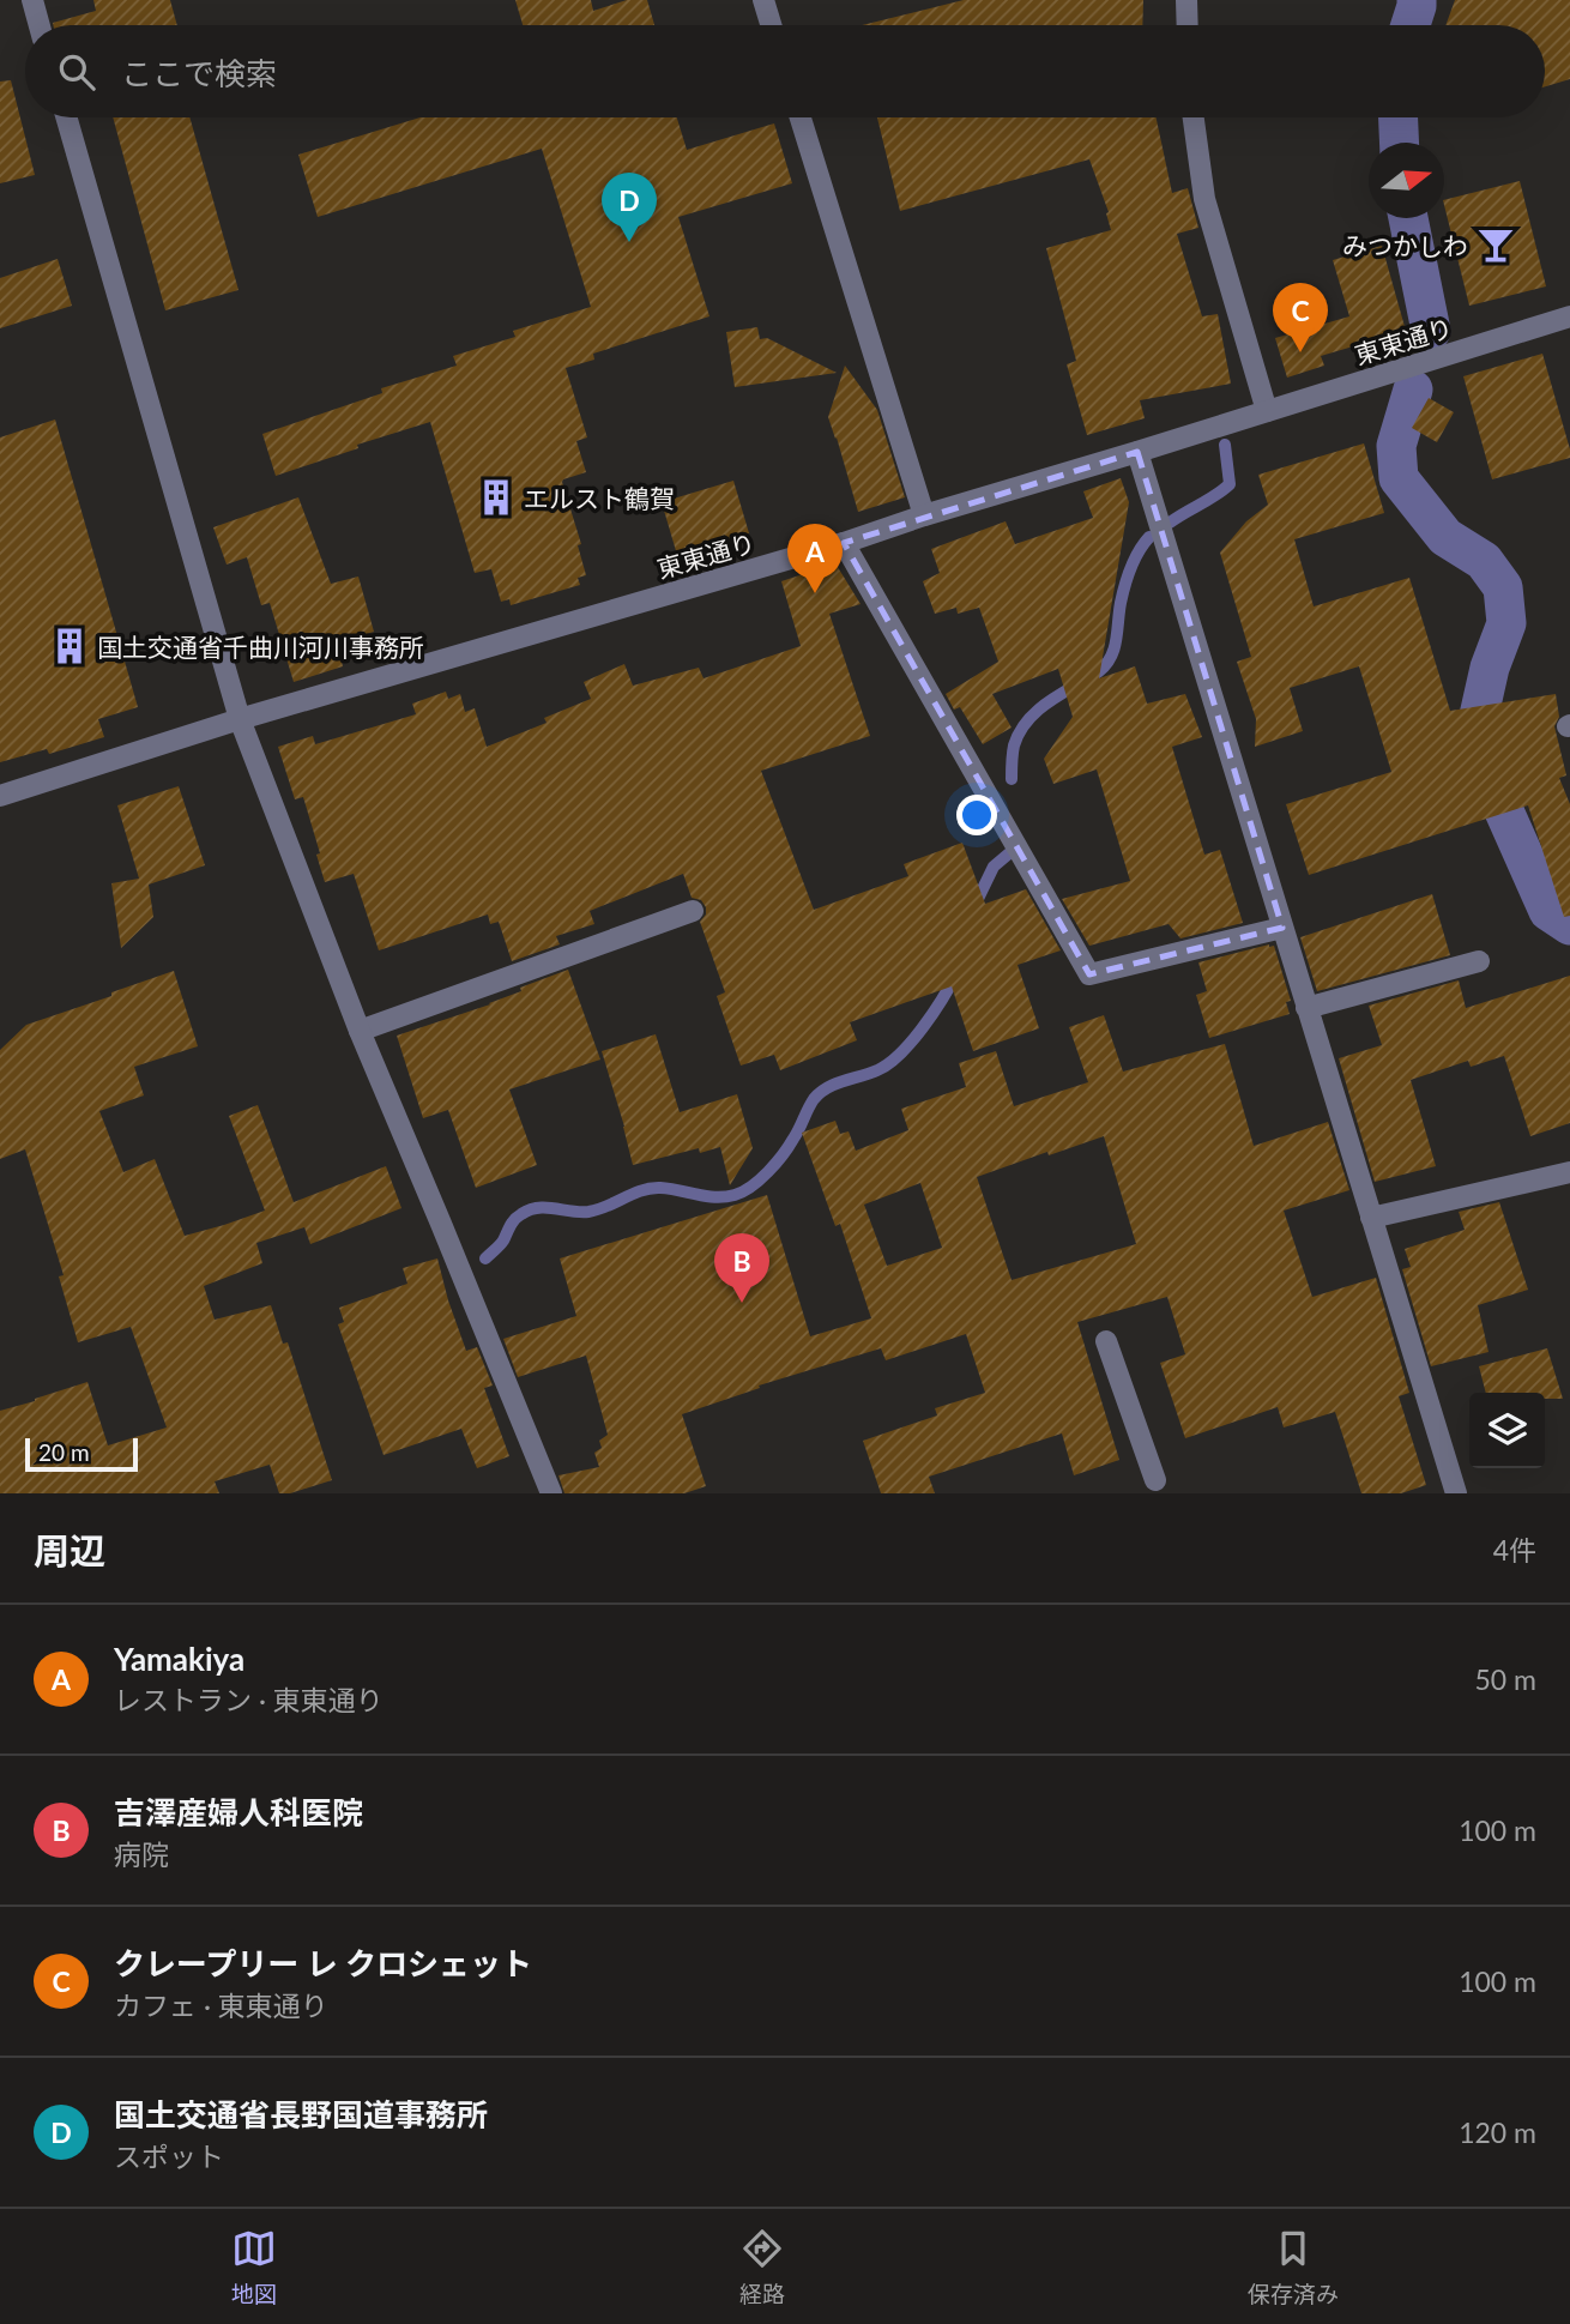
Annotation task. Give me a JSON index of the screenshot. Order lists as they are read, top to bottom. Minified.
{"streets":{"street":["東東通り"]},"places":{"bar":["みつかしわ"],"building":["エルスト鶴賀","国土交通省千曲川河川事務所"]},"scale_bar":"20 m","north":"right","page":{"search":"ここで検索","pins":["D","C","A","B"],"scale":"20 m","heading":["周辺","4件"],"list":[{"mark":"A","name":"Yamakiya","note":"レストラン · 東東通り","value":"50 m"},{"mark":"B","name":"吉澤産婦人科医院","note":"病院","value":"100 m"},{"mark":"C","name":"クレープリー レ クロシェット","note":"カフェ · 東東通り","value":"100 m"},{"mark":"D","name":"国土交通省長野国道事務所","note":"スポット","value":"120 m"}],"nav":["地図","経路","保存済み"]}}
